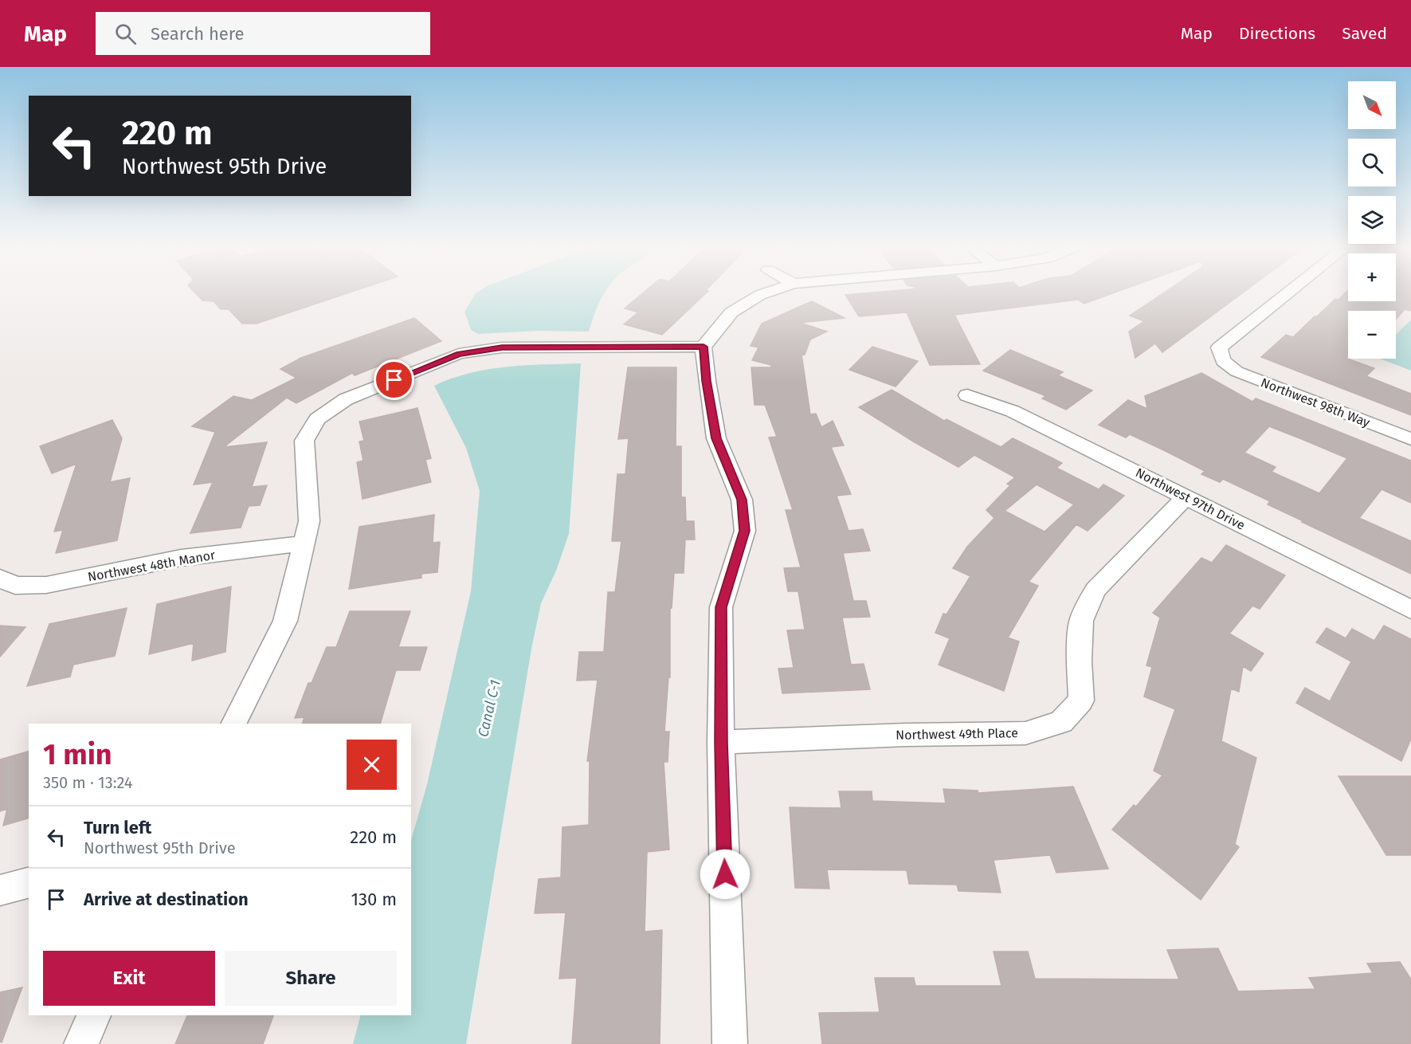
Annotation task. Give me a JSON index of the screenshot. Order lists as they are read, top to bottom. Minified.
{"streets":{"street":["Northwest 98th Way","Northwest 97th Drive","Northwest 48th Manor","Northwest 49th Place"]},"crossings":[["Northwest 97th Drive","Northwest 49th Place"]],"water":["Canal C-1"],"north":"bottom right","page":{"header":"Map","search":"Search here","nav":["Map","Directions","Saved"],"map_buttons":["+","−"],"turn":["220 m","Northwest 95th Drive"],"heading":["1 min","350 m · 13:24"],"list":[{"name":"Turn left","note":"Northwest 95th Drive","value":"220 m"},{"name":"Arrive at destination","value":"130 m"}],"buttons":["Exit","Share"]}}
